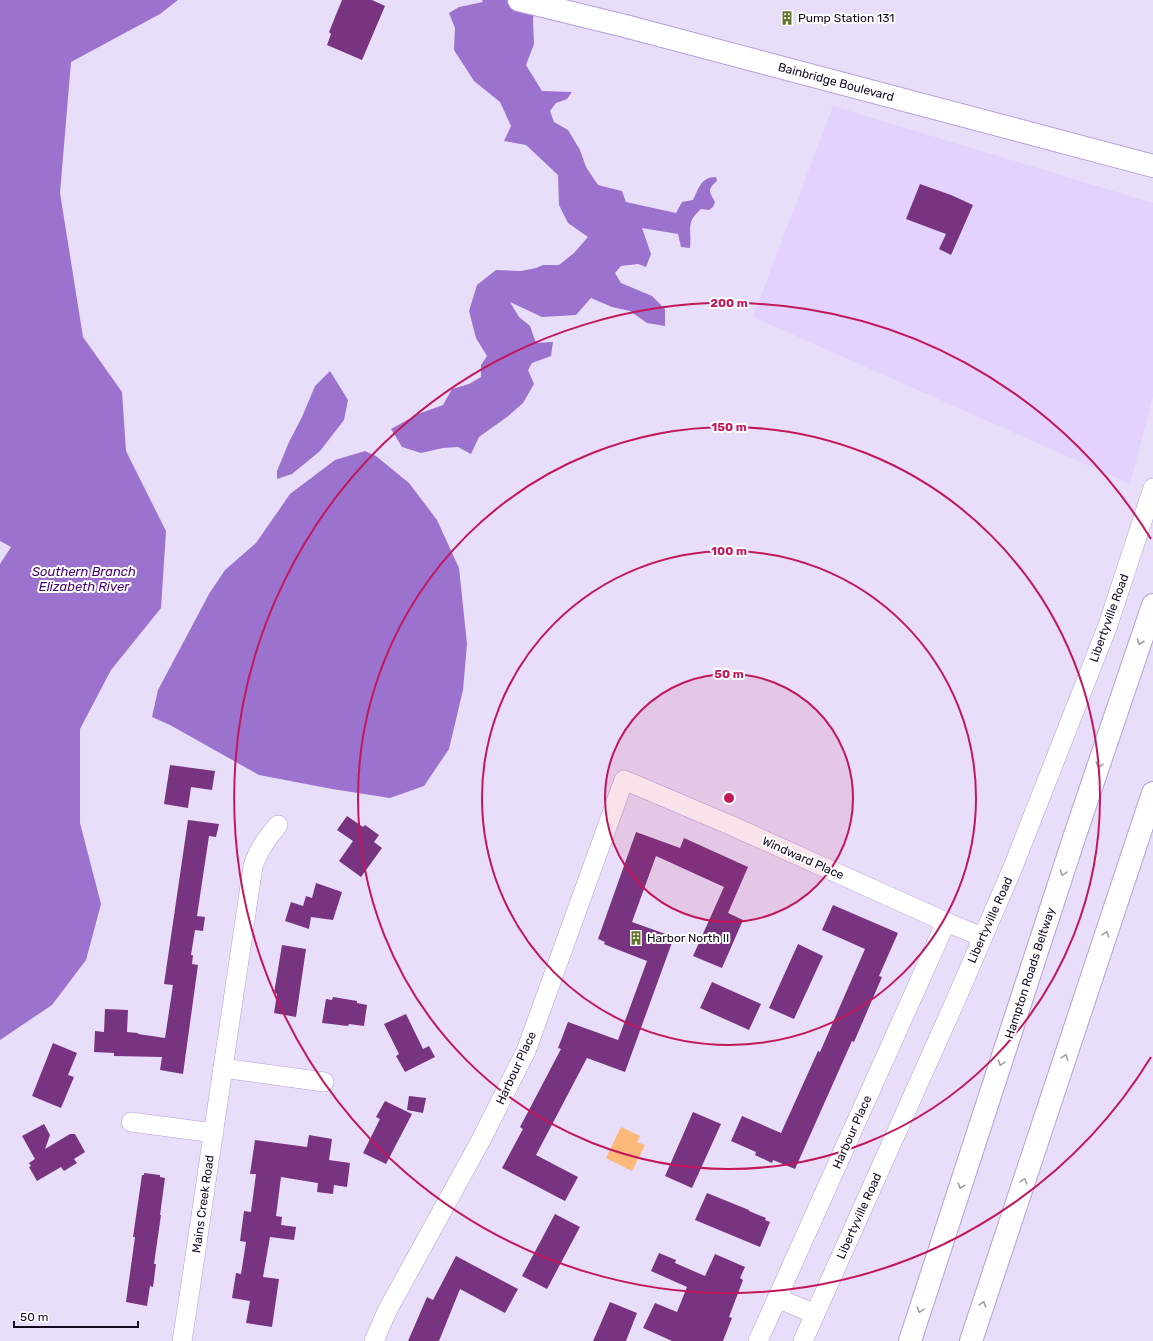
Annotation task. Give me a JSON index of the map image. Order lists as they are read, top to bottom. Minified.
{"streets":{"main road":["Bainbridge Boulevard","Hampton Roads Beltway"],"street":["Libertyville Road","Windward Place","Harbour Place","Mains Creek Road"]},"crossings":[["Libertyville Road","Windward Place"],["Windward Place","Harbour Place"]],"water":["Southern Branch Elizabeth River"],"places":{"building":["Pump Station 131","Harbor North II"]},"scale_bar":"50 m","rings":["200 m","150 m","100 m","50 m"]}
